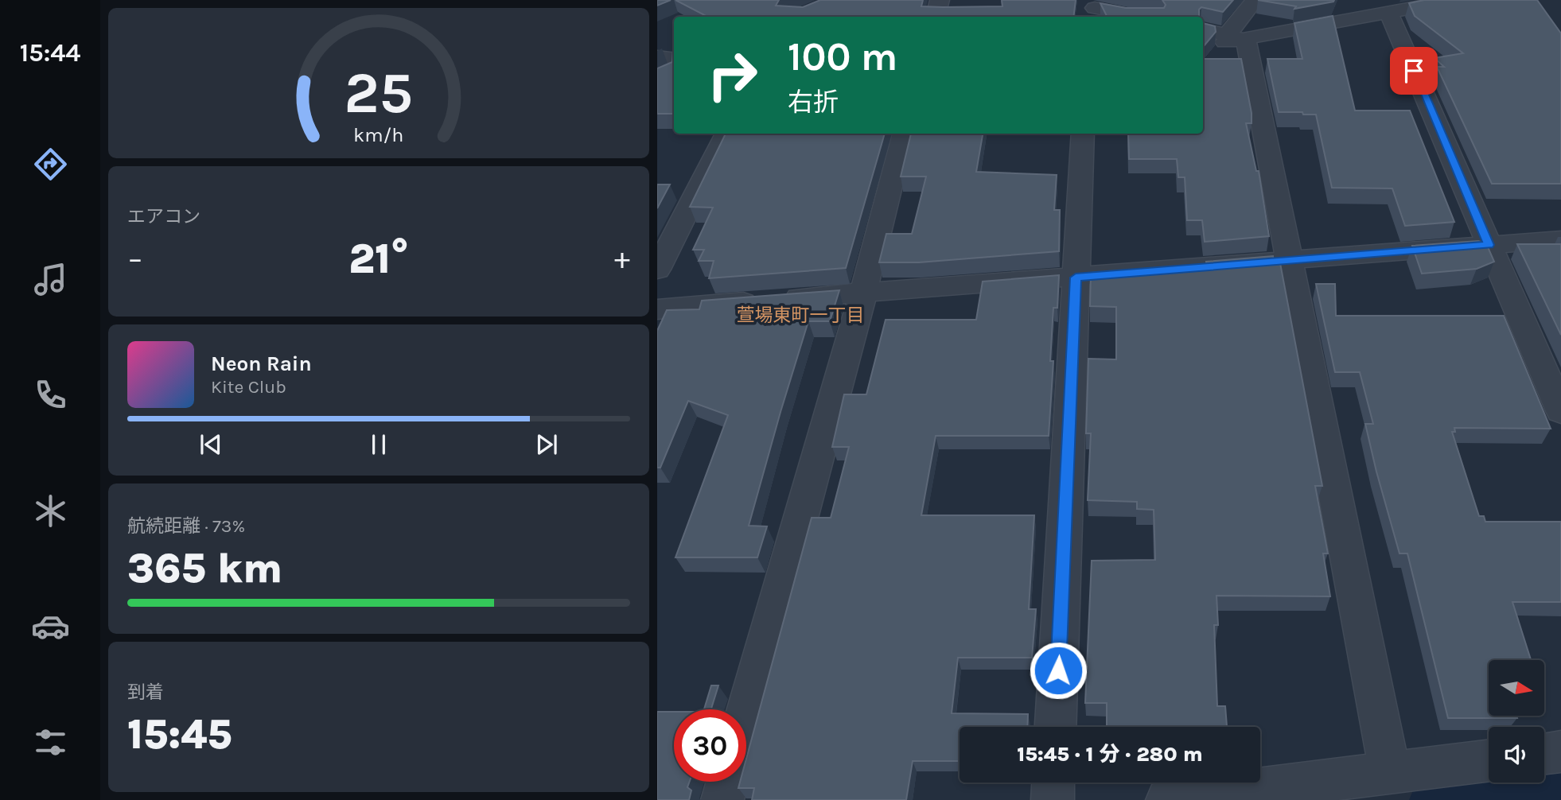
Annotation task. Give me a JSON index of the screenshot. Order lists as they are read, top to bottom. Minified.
{"districts":["萱場東町一丁目"],"north":"right","page":{"tabs":"15:44","turn":["100 m","右折"],"tile":["エアコン",["航続距離 · 73%","365 km"],["到着","15:45"]],"heat":["−","21°","+"],"song":["Neon Rain","Kite Club"],"limit":"30","trip":"15:45 · 1 分 · 280 m","gauge":["25","km/h"]}}
